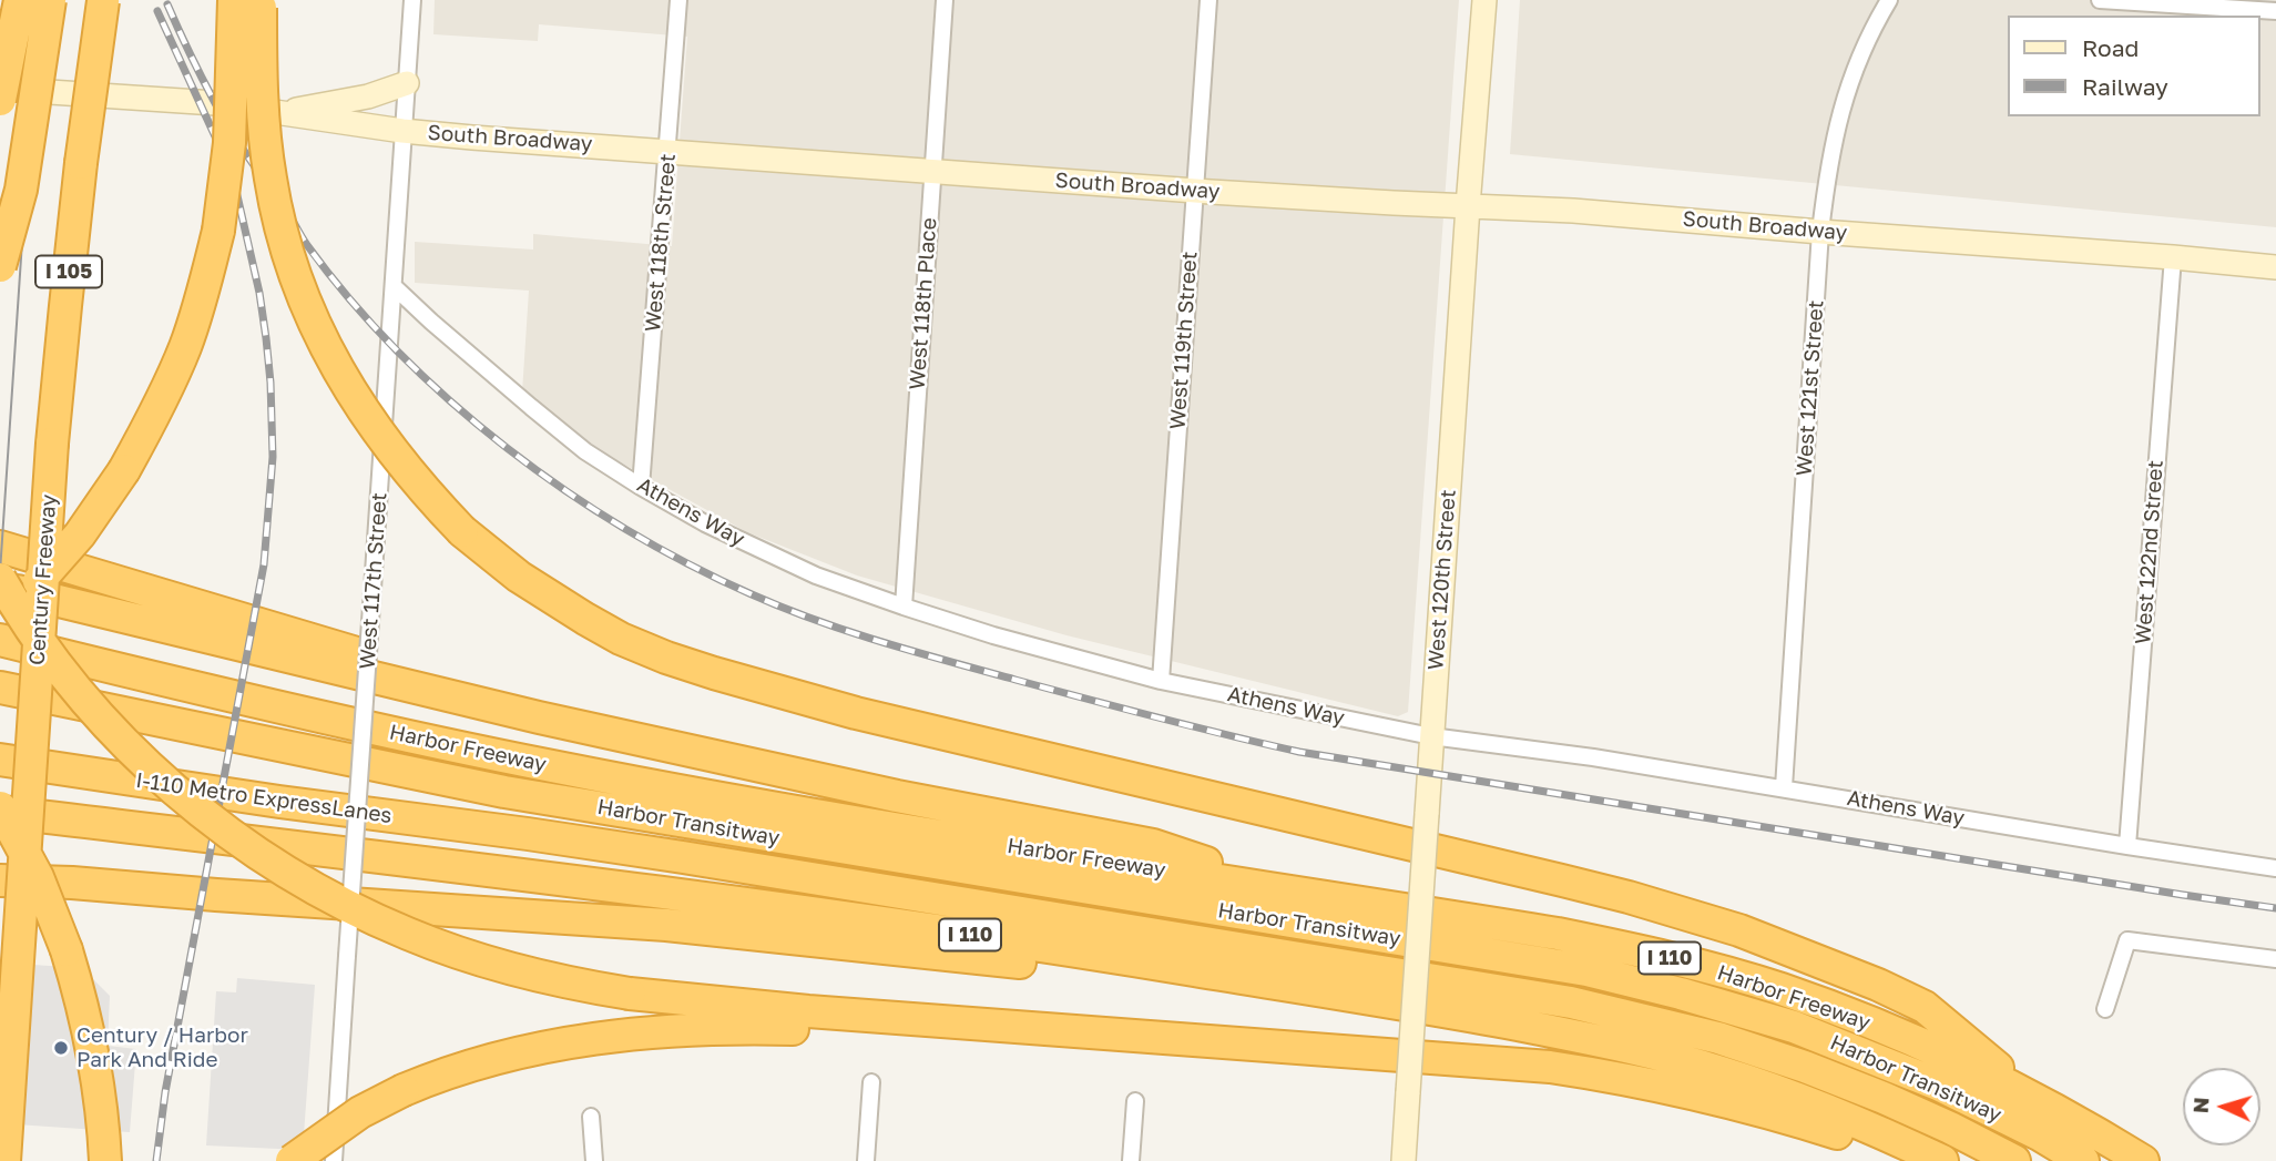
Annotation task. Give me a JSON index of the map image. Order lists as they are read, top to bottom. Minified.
{"streets":{"highway":["I 105","Century Freeway","Harbor Freeway","I-110 Metro ExpressLanes","Harbor Transitway","I 110"],"main road":["South Broadway","West 120th Street"],"street":["West 118th Street","West 118th Place","West 119th Street","West 121st Street","Athens Way","West 122nd Street","West 117th Street"]},"crossings":[["South Broadway","West 118th Street"],["South Broadway","West 118th Place"],["South Broadway","West 119th Street"],["South Broadway","West 121st Street"],["South Broadway","West 122nd Street"],["South Broadway","West 120th Street"],["South Broadway","West 117th Street"],["West 118th Street","Athens Way"],["West 118th Place","Athens Way"],["West 119th Street","Athens Way"],["West 121st Street","Athens Way"],["Athens Way","West 122nd Street"],["Athens Way","West 120th Street"],["Athens Way","West 117th Street"],["I-110 Metro ExpressLanes","Harbor Transitway"]],"places":["Century / Harbor Park And Ride"],"legend":["Road","Railway"],"north":"left"}
